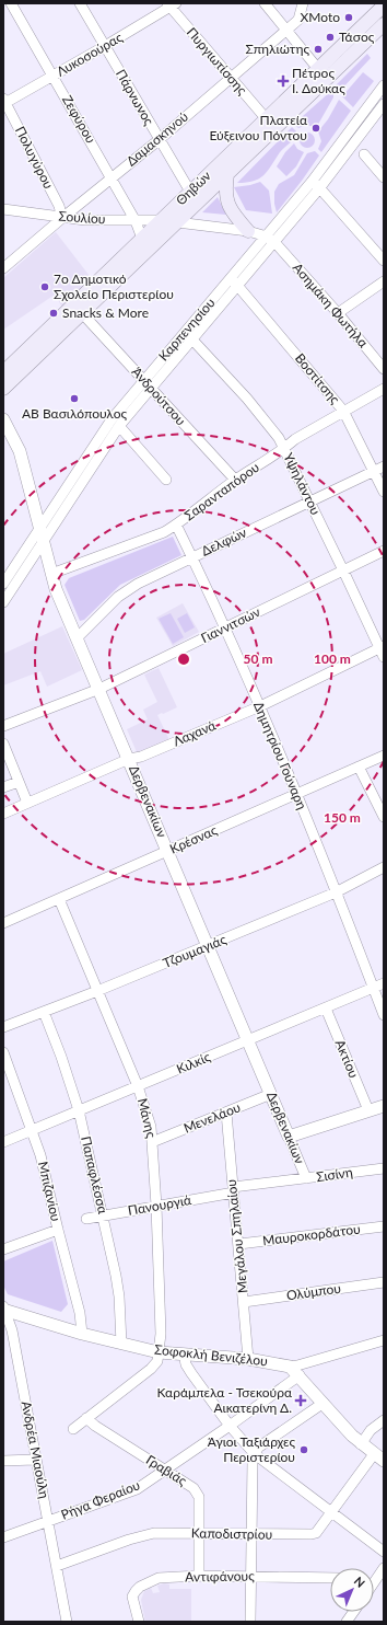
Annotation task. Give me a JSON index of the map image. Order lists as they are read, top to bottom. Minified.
{"streets":{"main road":["Θηβών"],"street":["Λυκοσούρας","Πυργιωτίσσης","Πάρνωνος","Ζεφύρου","Δαμασκηνού","Πολυγύρου","Σουλίου","Ασημάκη Φωτήλα","Καρπενησίου","Βοστίτσης","Άνδρούτσου","Υψηλάντου","Σαρανταπόρου","Δελφών","Γιαννιτσών","Λαχανά","Δημητρίου Γούναρη","Δερβενακίων","Κρέσνας","Τζουμαγιάς","Ακτίου","Κιλκίς","Μάνης","Μενελάου","Παπαφλέσσα","Σισίνη","Μπιζανίου","Πανουργιά","Μαυροκορδάτου","Μεγάλου Σπηλαίου","Ολύμπου","Σοφοκλή Βενιζέλου","Ανδρέα Μιαούλη","Γραβιάς","Ρήγα Φεραίου","Καποδιστρίου","Αντιφάνους"]},"crossings":[["Λυκοσούρας","Πυργιωτίσσης"],["Λυκοσούρας","Πάρνωνος"],["Λυκοσούρας","Ζεφύρου"],["Λυκοσούρας","Πολυγύρου"],["Πυργιωτίσσης","Δαμασκηνού"],["Πυργιωτίσσης","Θηβών"],["Πάρνωνος","Δαμασκηνού"],["Πάρνωνος","Θηβών"],["Ζεφύρου","Δαμασκηνού"],["Ζεφύρου","Θηβών"],["Ζεφύρου","Σουλίου"],["Δαμασκηνού","Πολυγύρου"],["Δαμασκηνού","Σουλίου"],["Πολυγύρου","Σουλίου"],["Θηβών","Σουλίου"],["Θηβών","Άνδρούτσου"],["Ασημάκη Φωτήλα","Καρπενησίου"],["Καρπενησίου","Βοστίτσης"],["Καρπενησίου","Άνδρούτσου"],["Καρπενησίου","Υψηλάντου"],["Καρπενησίου","Δερβενακίων"],["Βοστίτσης","Σαρανταπόρου"],["Βοστίτσης","Δελφών"],["Άνδρούτσου","Σαρανταπόρου"],["Υψηλάντου","Σαρανταπόρου"],["Υψηλάντου","Δελφών"],["Υψηλάντου","Γιαννιτσών"],["Υψηλάντου","Λαχανά"],["Σαρανταπόρου","Δημητρίου Γούναρη"],["Σαρανταπόρου","Δερβενακίων"],["Δελφών","Δημητρίου Γούναρη"],["Δελφών","Δερβενακίων"],["Γιαννιτσών","Δημητρίου Γούναρη"],["Γιαννιτσών","Δερβενακίων"],["Λαχανά","Δημητρίου Γούναρη"],["Λαχανά","Δερβενακίων"],["Δημητρίου Γούναρη","Κρέσνας"],["Δημητρίου Γούναρη","Τζουμαγιάς"],["Δημητρίου Γούναρη","Κιλκίς"],["Δερβενακίων","Κρέσνας"],["Δερβενακίων","Τζουμαγιάς"],["Δερβενακίων","Κιλκίς"],["Δερβενακίων","Μενελάου"],["Δερβενακίων","Σισίνη"],["Κρέσνας","Μάνης"],["Τζουμαγιάς","Μάνης"],["Τζουμαγιάς","Παπαφλέσσα"],["Ακτίου","Κιλκίς"],["Κιλκίς","Μάνης"],["Κιλκίς","Παπαφλέσσα"],["Κιλκίς","Μπιζανίου"],["Μάνης","Μενελάου"],["Μάνης","Πανουργιά"],["Μάνης","Σοφοκλή Βενιζέλου"],["Μενελάου","Μεγάλου Σπηλαίου"],["Παπαφλέσσα","Πανουργιά"],["Παπαφλέσσα","Σοφοκλή Βενιζέλου"],["Σισίνη","Πανουργιά"],["Σισίνη","Μεγάλου Σπηλαίου"],["Μπιζανίου","Σοφοκλή Βενιζέλου"],["Πανουργιά","Μεγάλου Σπηλαίου"],["Μαυροκορδάτου","Μεγάλου Σπηλαίου"],["Μεγάλου Σπηλαίου","Ολύμπου"],["Μεγάλου Σπηλαίου","Σοφοκλή Βενιζέλου"],["Σοφοκλή Βενιζέλου","Ανδρέα Μιαούλη"],["Ανδρέα Μιαούλη","Ρήγα Φεραίου"],["Ανδρέα Μιαούλη","Καποδιστρίου"],["Γραβιάς","Ρήγα Φεραίου"],["Γραβιάς","Καποδιστρίου"],["Γραβιάς","Αντιφάνους"]],"places":{"other":["XMoto","Τάσος","Σπηλιώτης","Πλατεία Εύξεινου Πόντου","7ο Δημοτικό Σχολείο Περιστερίου","Snacks & More","ΑΒ Βασιλόπουλος","Άγιοι Ταξιάρχες Περιστερίου"],"health":["Πέτρος Ι. Δούκας","Καράμπελα - Τσεκούρα Αικατερίνη Δ."]},"north":"top right","rings":["50 m","100 m","150 m"]}
